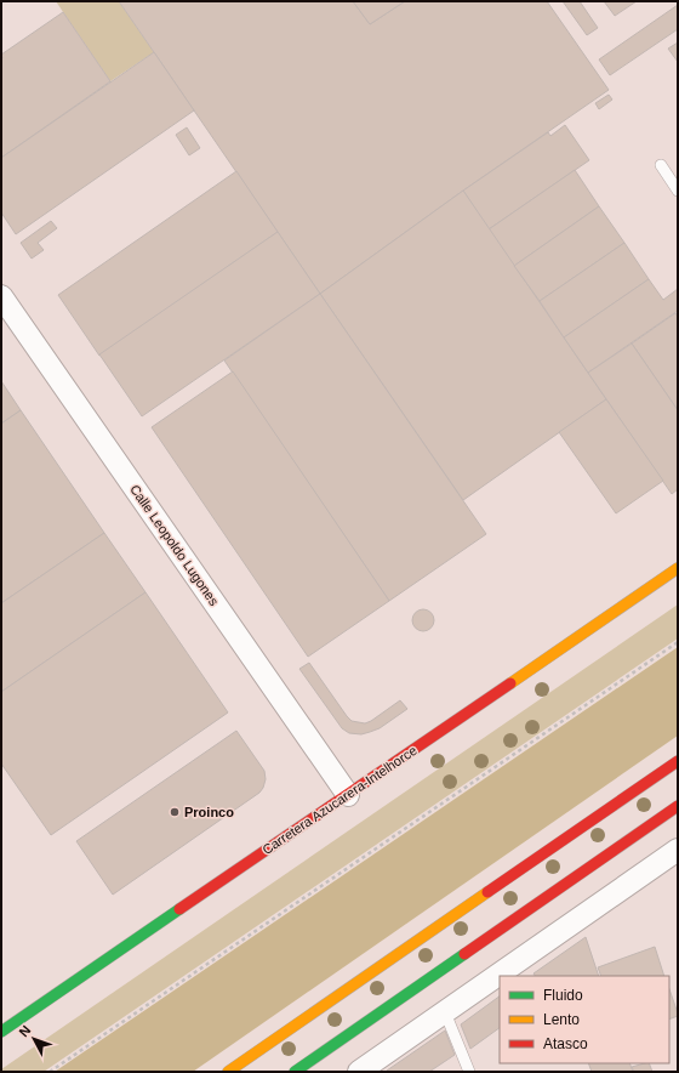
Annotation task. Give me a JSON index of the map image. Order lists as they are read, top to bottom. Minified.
{"streets":{"main road":["Carretera Azucarera-Intelhorce"],"street":["Calle Leopoldo Lugones"]},"crossings":[["Calle Leopoldo Lugones","Carretera Azucarera-Intelhorce"]],"places":["Proinco"],"legend":["Fluido","Lento","Atasco"],"north":"top left"}
